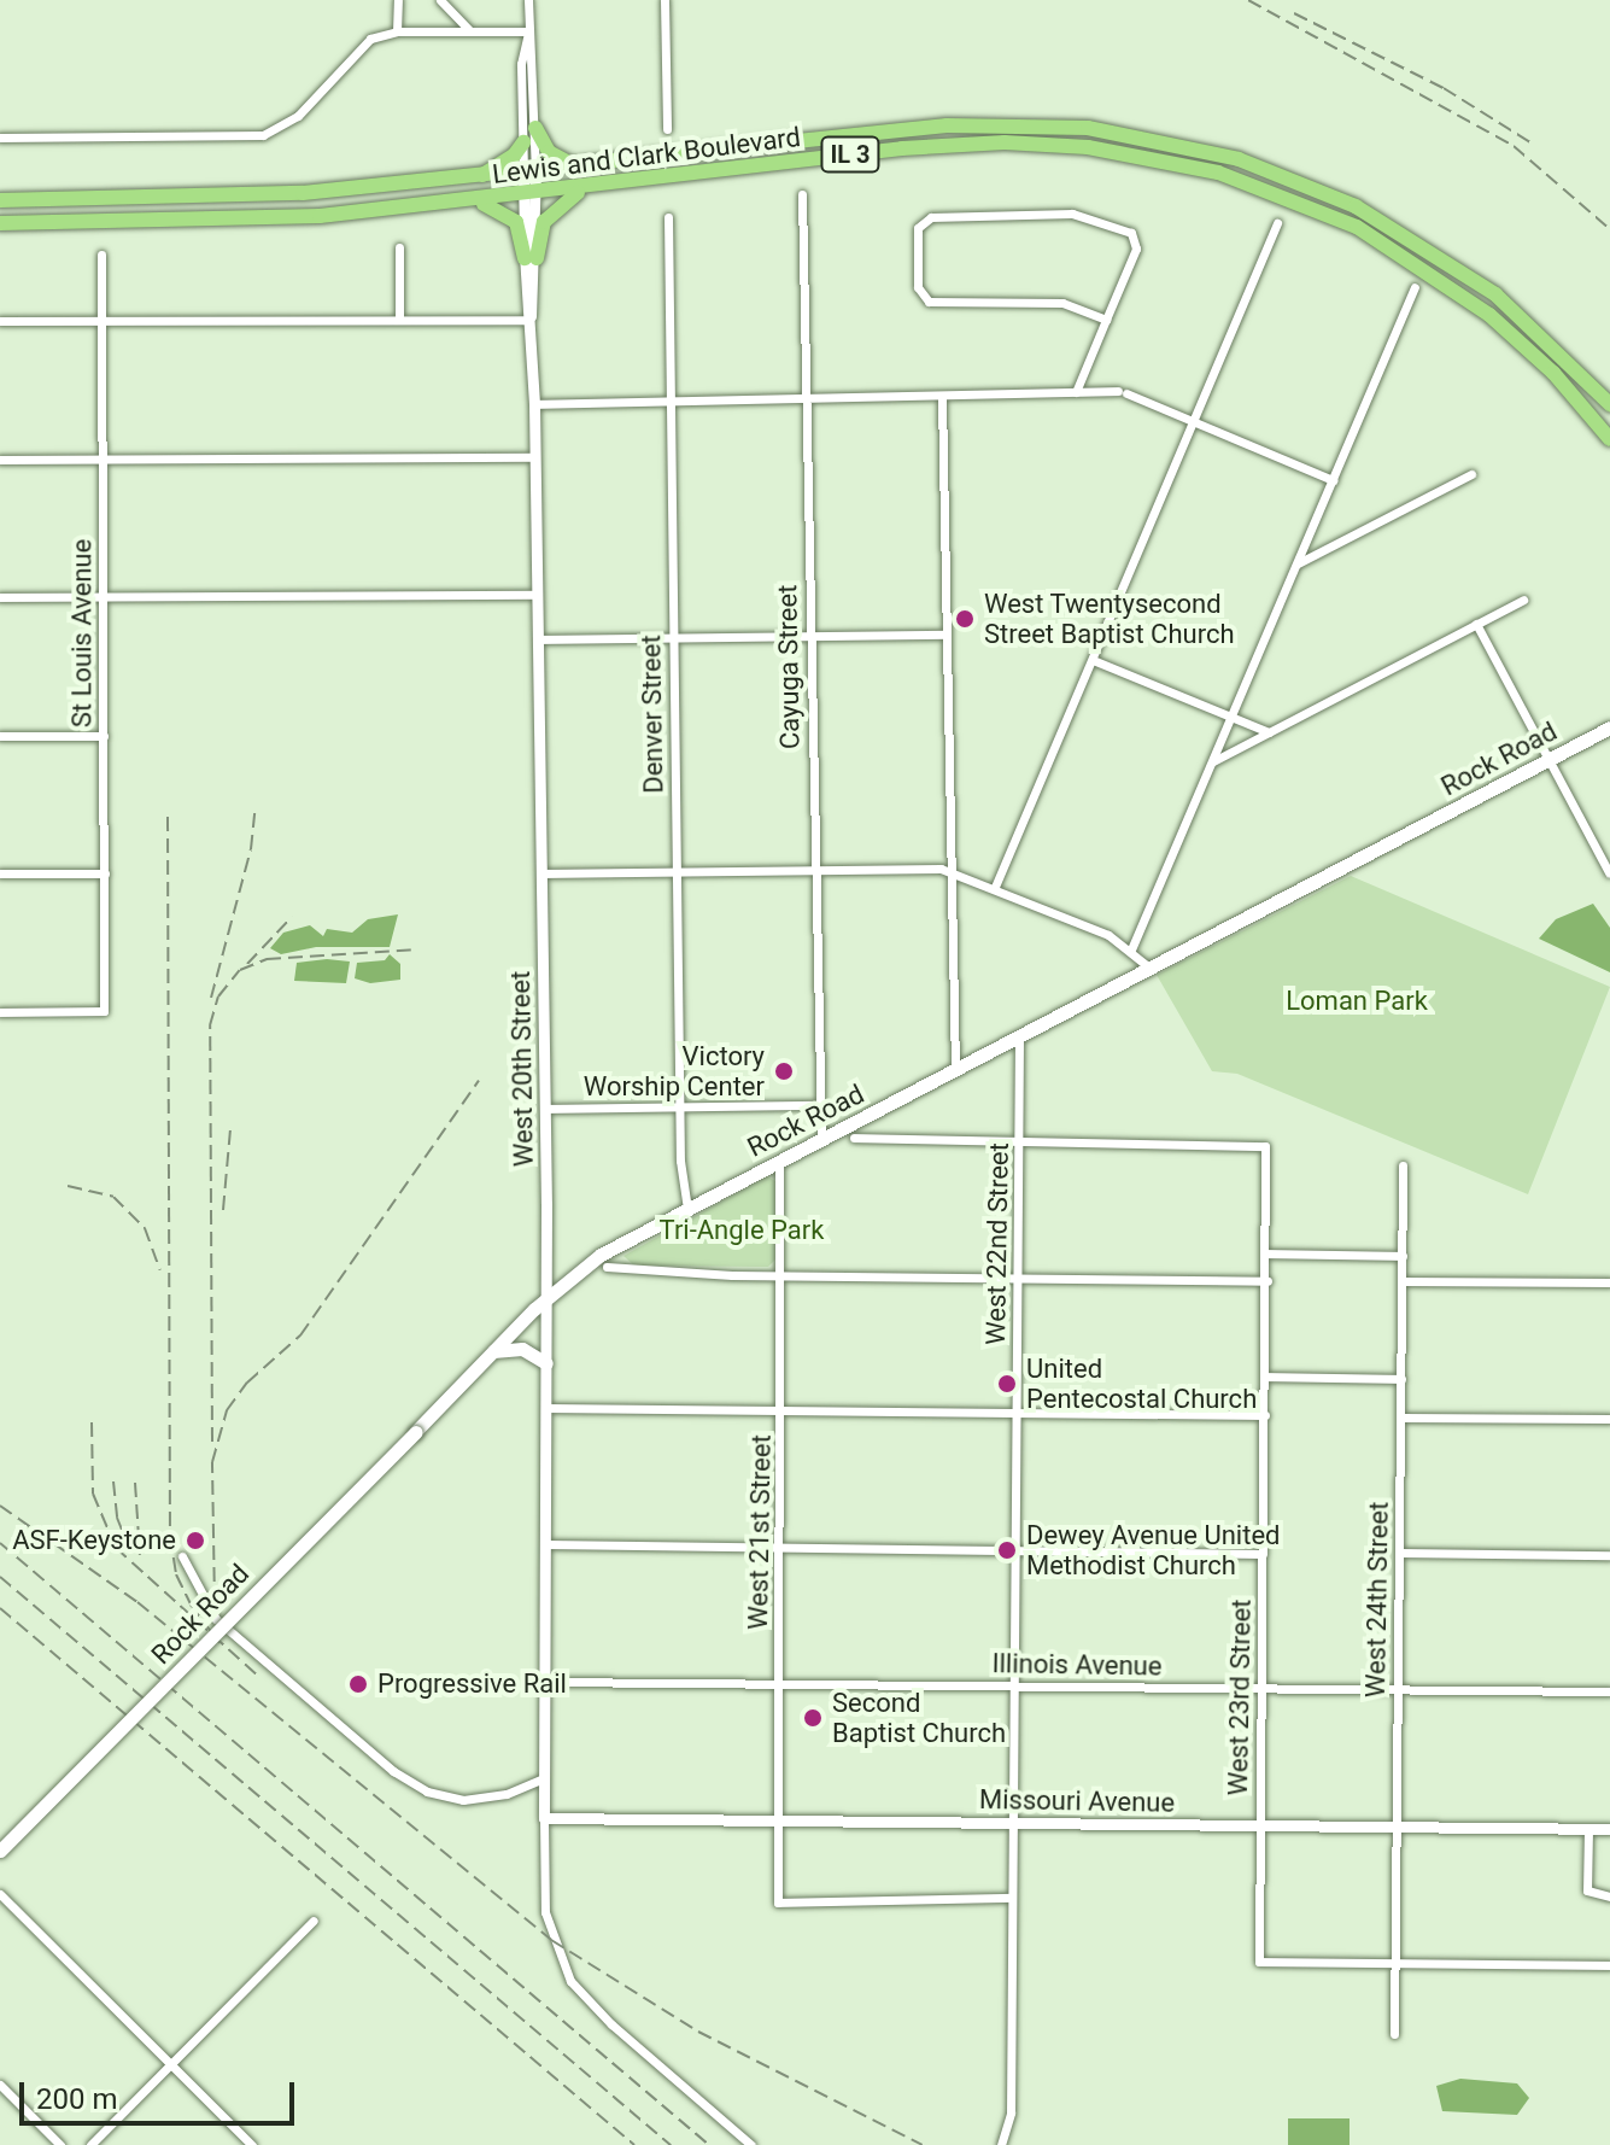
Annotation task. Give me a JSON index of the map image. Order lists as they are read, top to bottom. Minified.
{"streets":{"highway":["IL 3","Lewis and Clark Boulevard"],"main road":["Rock Road"],"street":["St Louis Avenue","Cayuga Street","Denver Street","West 20th Street","West 22nd Street","West 21st Street","West 24th Street","Illinois Avenue","West 23rd Street","Missouri Avenue"]},"crossings":[["Lewis and Clark Boulevard","West 20th Street"],["Cayuga Street","Rock Road"],["Denver Street","Rock Road"],["Rock Road","West 20th Street"],["Rock Road","West 22nd Street"],["Rock Road","West 21st Street"],["West 20th Street","Illinois Avenue"],["West 20th Street","Missouri Avenue"],["West 22nd Street","West 21st Street"],["West 22nd Street","Illinois Avenue"],["West 22nd Street","West 23rd Street"],["West 22nd Street","Missouri Avenue"],["West 21st Street","Illinois Avenue"],["West 21st Street","Missouri Avenue"],["West 24th Street","Illinois Avenue"],["West 24th Street","West 23rd Street"],["West 24th Street","Missouri Avenue"],["Illinois Avenue","West 23rd Street"],["West 23rd Street","Missouri Avenue"]],"parks":["Loman Park","Tri-Angle Park"],"places":["West Twentysecond Street Baptist Church","Victory Worship Center","United Pentecostal Church","ASF-Keystone","Dewey Avenue United Methodist Church","Progressive Rail","Second Baptist Church"],"scale_bar":"200 m"}
